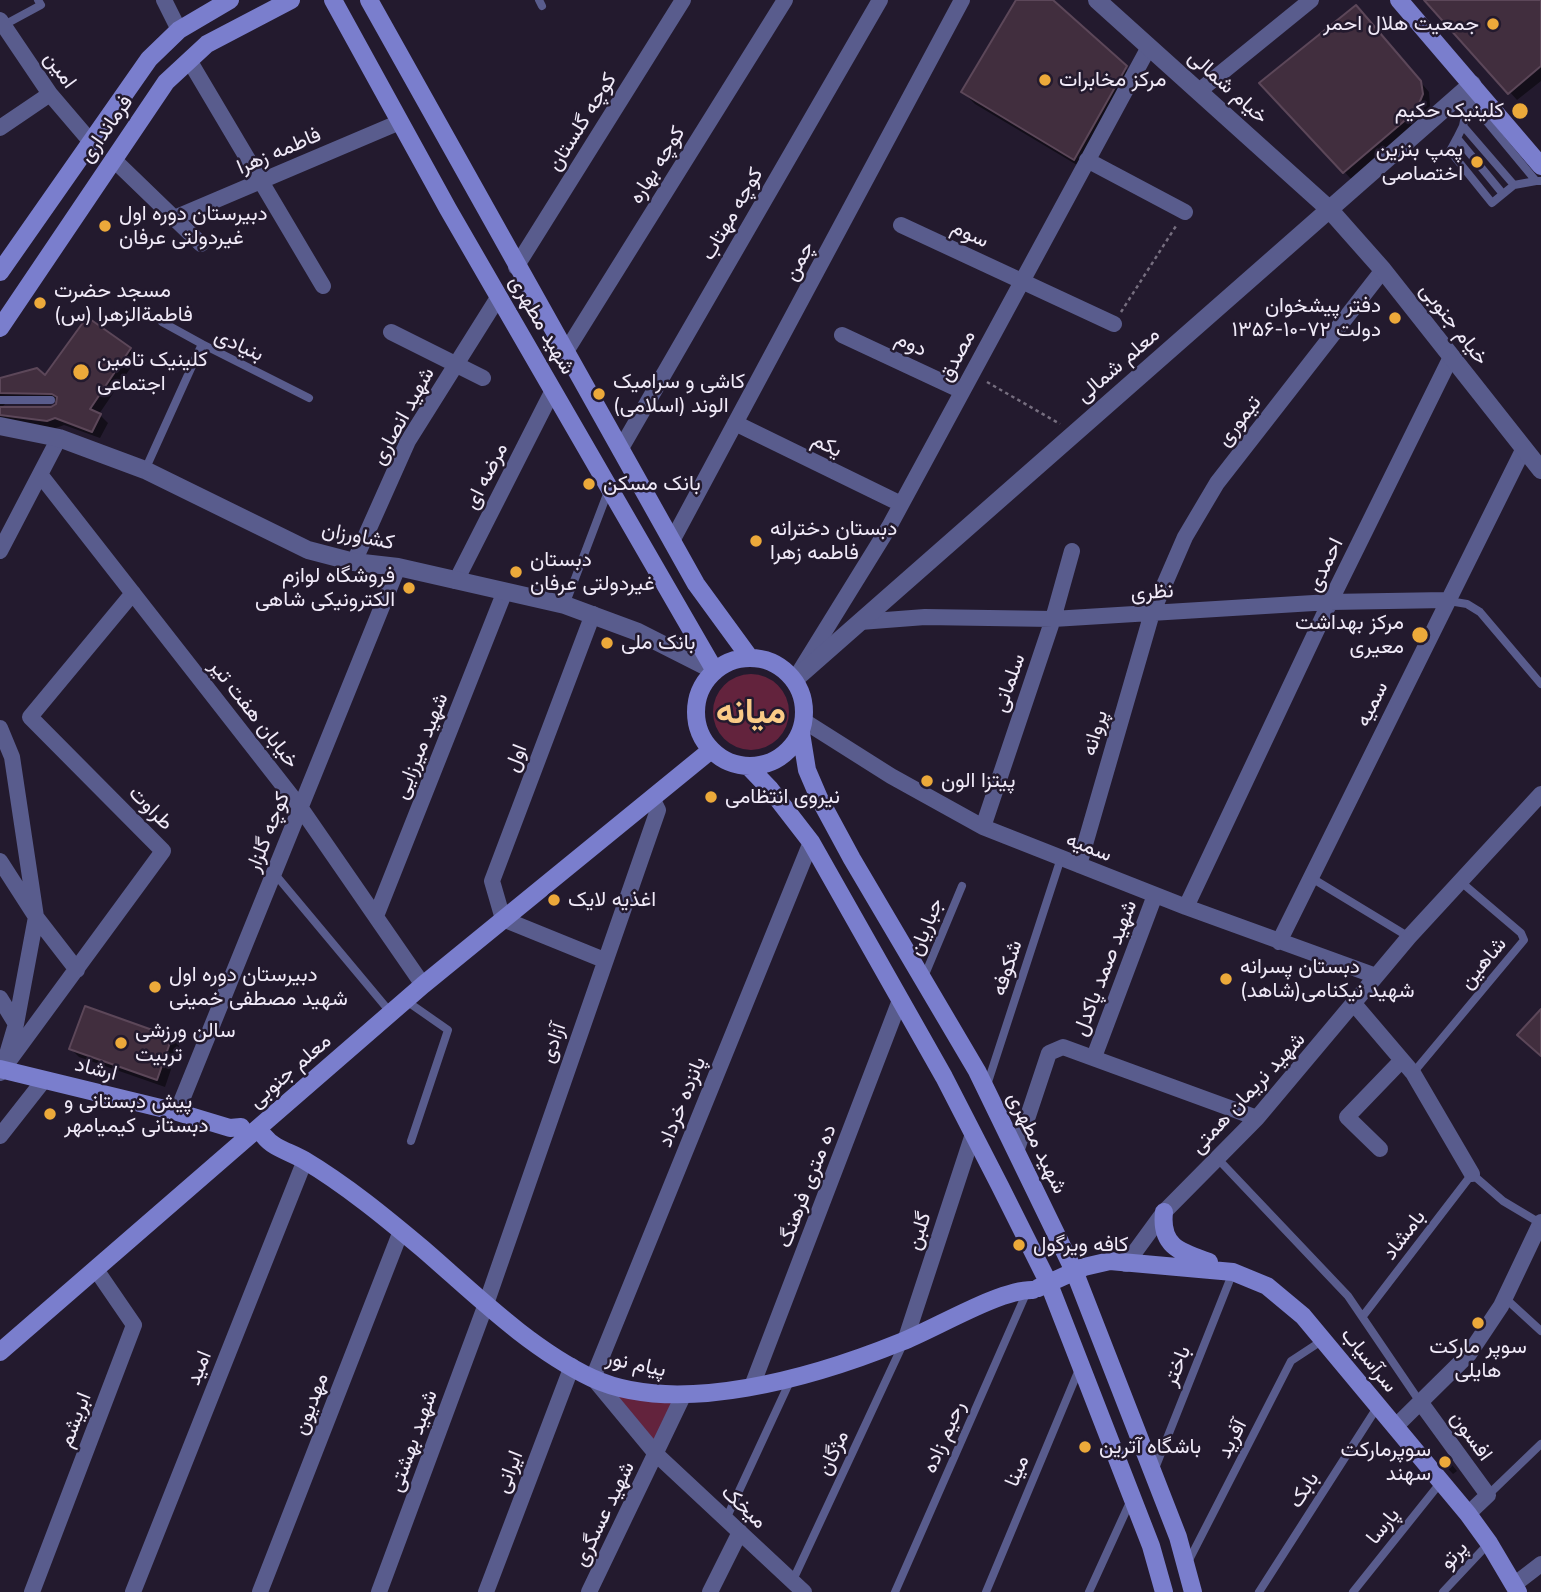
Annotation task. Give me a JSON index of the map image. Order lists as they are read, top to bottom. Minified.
{"streets":{"main road":["فرمانداری","شهید مطهری","ارشاد","معلم جنوبی","سرآسیاب","پیام نور"],"street":["امین","خیام شمالی","کوچه گلستان","فاطمه زهرا","کوچه بهاره","کوچه مهتاب","سوم","چمن","خیام جنوبی","دوم","مصدق","معلم شمالی","شهید انصاری","تیموری","یکم","مرضه ای","کشاورزان","احمدی","نظری","سلمانی","سميه","خیابان هفت تیر","پروانه","شهید میرزایی","اول","طراوت","کوچه گلزار","سمیه","شهید صمد پاکدل","آزادی","شهید نریمان همتی","پانزده خرداد","ده متری فرهنگ","گلبن","امید","مهدیون","ابریشم","افسون","شهید بهشتی","ایرانی","میخک","شهید عسگری"],"lane":["بنیادی","جباریان","شاهین","شکوفه","بامشاد","باختر","رحیم زاده","آفرید","مژگان","مینا","بابک","پارسا","پرتو"]},"crossings":[["امین","فرمانداری"],["خیام شمالی","خیام جنوبی"],["خیام شمالی","مصدق"],["خیام شمالی","معلم شمالی"],["کوچه گلستان","شهید مطهری"],["فاطمه زهرا","شهید مطهری"],["کوچه بهاره","شهید مطهری"],["کوچه مهتاب","شهید مطهری"],["سوم","مصدق"],["چمن","شهید مطهری"],["چمن","یکم"],["خیام جنوبی","معلم شمالی"],["خیام جنوبی","تیموری"],["خیام جنوبی","احمدی"],["خیام جنوبی","سميه"],["شهید مطهری","مصدق"],["شهید مطهری","معلم شمالی"],["شهید مطهری","شهید انصاری"],["شهید مطهری","مرضه ای"],["شهید مطهری","کشاورزان"],["شهید مطهری","سمیه"],["شهید مطهری","جباریان"],["شهید مطهری","شکوفه"],["شهید مطهری","شهید صمد پاکدل"],["شهید مطهری","معلم جنوبی"],["شهید مطهری","سرآسیاب"],["شهید مطهری","پیام نور"],["شهید مطهری","باختر"],["شهید مطهری","آفرید"],["دوم","مصدق"],["بنیادی","کشاورزان"],["مصدق","معلم شمالی"],["مصدق","یکم"],["مصدق","کشاورزان"],["مصدق","سمیه"],["مصدق","معلم جنوبی"],["معلم شمالی","کشاورزان"],["معلم شمالی","نظری"],["معلم شمالی","سمیه"],["معلم شمالی","معلم جنوبی"],["شهید انصاری","کشاورزان"],["تیموری","نظری"],["تیموری","پروانه"],["مرضه ای","کشاورزان"],["کشاورزان","شهید میرزایی"],["کشاورزان","اول"],["کشاورزان","کوچه گلزار"],["کشاورزان","سمیه"],["کشاورزان","معلم جنوبی"],["احمدی","نظری"],["احمدی","سمیه"],["نظری","سلمانی"],["نظری","سميه"],["نظری","پروانه"],["سلمانی","سمیه"],["سميه","سمیه"],["خیابان هفت تیر","شهید میرزایی"],["خیابان هفت تیر","طراوت"],["خیابان هفت تیر","کوچه گلزار"],["خیابان هفت تیر","معلم جنوبی"],["پروانه","سمیه"],["اول","معلم جنوبی"],["طراوت","ارشاد"],["کوچه گلزار","ارشاد"],["سمیه","شکوفه"],["سمیه","شهید صمد پاکدل"],["سمیه","معلم جنوبی"],["سمیه","شهید نریمان همتی"],["شاهین","شهید نریمان همتی"],["شهید صمد پاکدل","شهید نریمان همتی"],["آزادی","معلم جنوبی"],["آزادی","پیام نور"],["آزادی","شهید بهشتی"],["ارشاد","معلم جنوبی"],["ارشاد","پیام نور"],["معلم جنوبی","پیام نور"],["معلم جنوبی","ابریشم"],["شهید نریمان همتی","سرآسیاب"],["پانزده خرداد","پیام نور"],["پانزده خرداد","میخک"],["ده متری فرهنگ","پیام نور"],["گلبن","پیام نور"],["گلبن","مژگان"],["سرآسیاب","پیام نور"],["سرآسیاب","باختر"],["سرآسیاب","افسون"],["سرآسیاب","آفرید"],["سرآسیاب","بابک"],["سرآسیاب","پارسا"],["سرآسیاب","پرتو"],["پیام نور","امید"],["پیام نور","مهدیون"],["پیام نور","رحیم زاده"],["پیام نور","شهید بهشتی"],["پیام نور","مژگان"],["پیام نور","ایرانی"],["پیام نور","میخک"],["پیام نور","شهید عسگری"],["مژگان","میخک"],["میخک","شهید عسگری"]],"districts":["میانه"],"places":["جمعیت هلال احمر","مرکز مخابرات","کلینیک حکیم","پمپ بنزین اختصاصی","دبیرستان دوره اول غیردولتی عرفان","مسجد حضرت فاطمةالزهرا (س)","دفتر پیشخوان دولت ۷۲-۱۰-۱۳۵۶","کلینیک تامین اجتماعی","کاشی و سرامیک الوند (اسلامی)","بانک مسکن","دبستان دخترانه فاطمه زهرا","دبستان غیردولتی عرفان","فروشگاه لوازم الکترونیکی شاهی","مرکز بهداشت معیری","بانک ملی","پیتزا الون","نیروی انتظامی","اغذیه لایک","دبستان پسرانه شهید نیکنامی(شاهد)","دبیرستان دوره اول شهید مصطفی خمینی","سالن ورزشی تربیت","پیش دبستانی و دبستانی کیمیامهر","کافه ویرگول","سوپر مارکت هایلی","باشگاه آترین","سوپرمارکت سهند"]}
